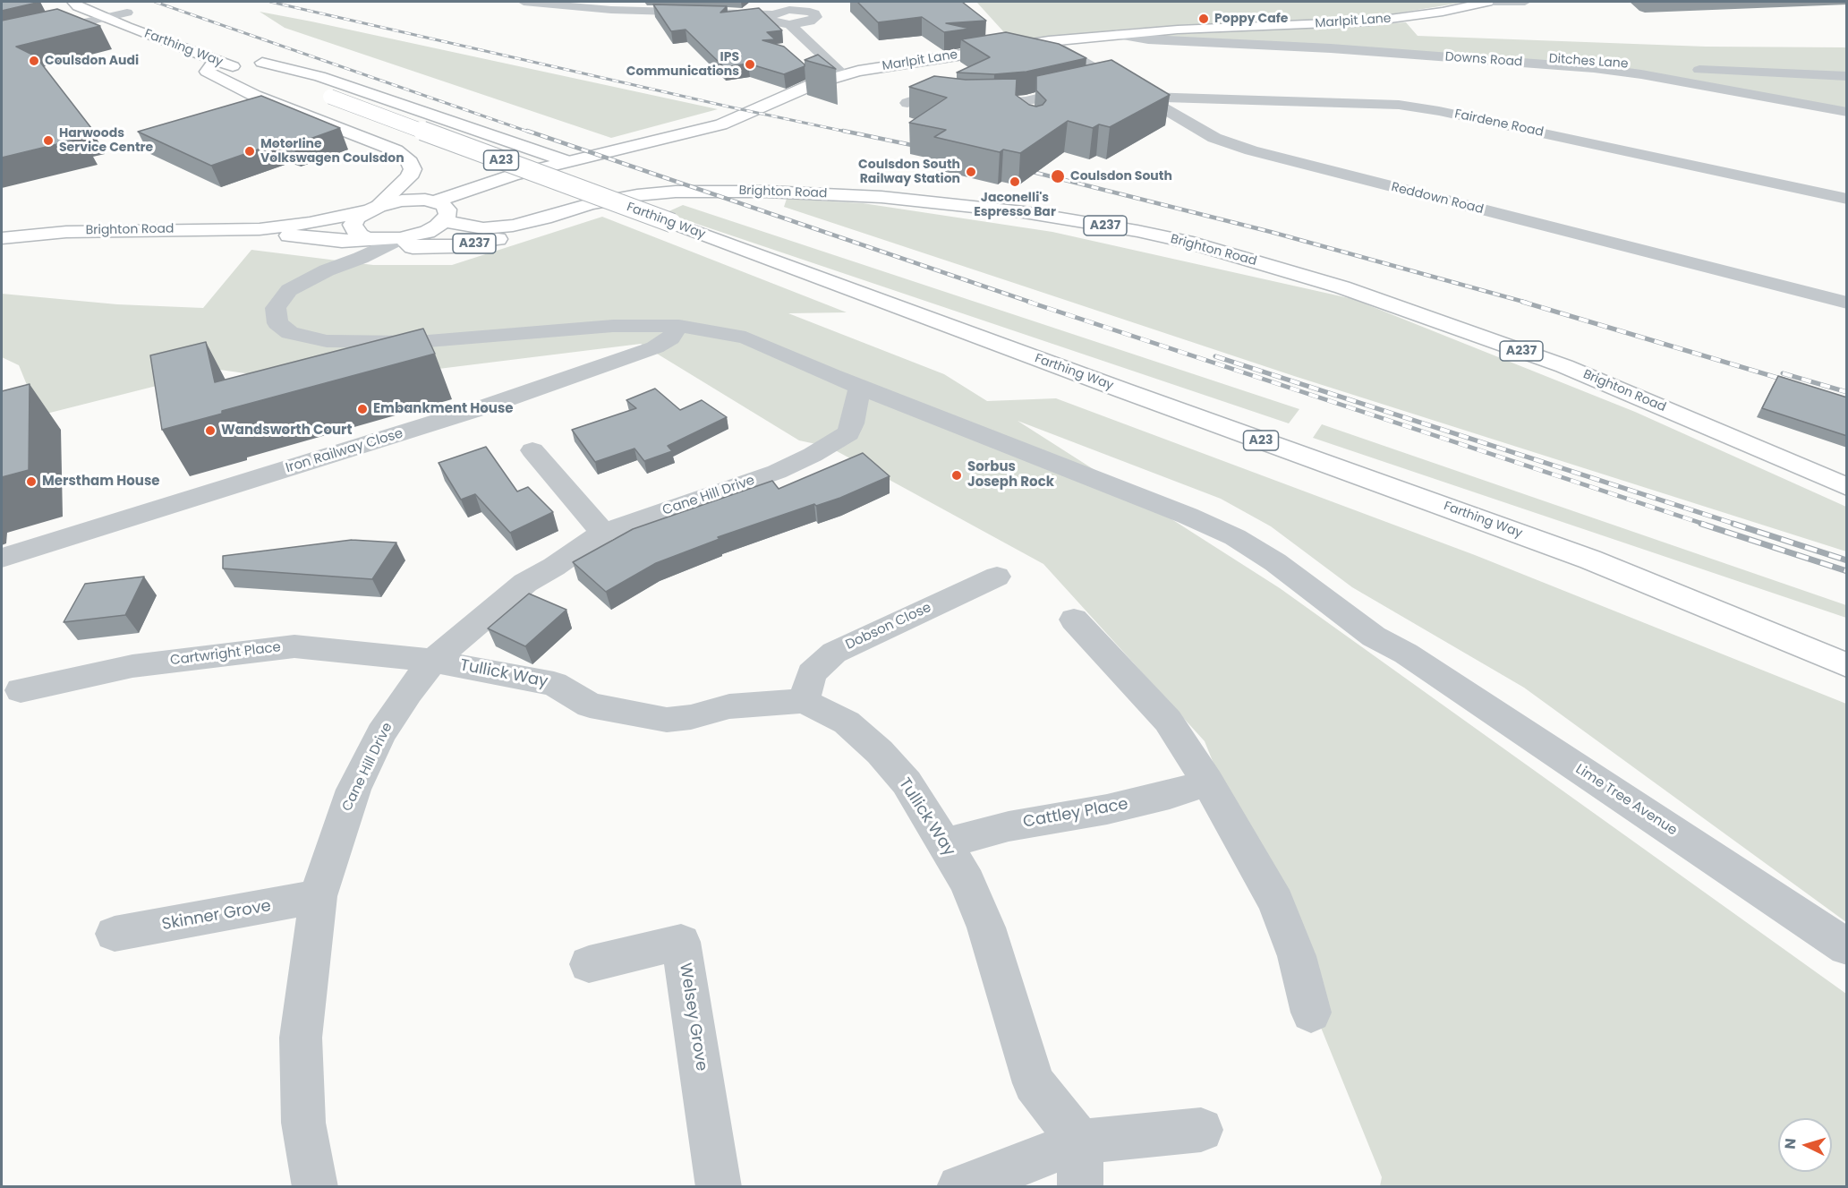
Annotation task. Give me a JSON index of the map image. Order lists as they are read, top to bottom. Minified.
{"streets":{"main road":["Marlpit Lane","Farthing Way","A23","Brighton Road","A237"],"street":["Downs Road","Ditches Lane","Fairdene Road","Reddown Road","Iron Railway Close","Cane Hill Drive","Dobson Close","Cartwright Place","Tullick Way","Lime Tree Avenue","Cattley Place","Skinner Grove","Welsey Grove"]},"crossings":[["Marlpit Lane","Downs Road"],["Marlpit Lane","A23"],["Marlpit Lane","Brighton Road"],["Marlpit Lane","Reddown Road"],["Farthing Way","A23"],["Downs Road","Ditches Lane"],["Fairdene Road","Reddown Road"],["Cane Hill Drive","Cartwright Place"],["Cane Hill Drive","Tullick Way"],["Cane Hill Drive","Lime Tree Avenue"],["Cane Hill Drive","Skinner Grove"],["Dobson Close","Tullick Way"],["Cartwright Place","Tullick Way"],["Tullick Way","Cattley Place"]],"places":["Poppy Cafe","Coulsdon Audi","IPS Communications","Harwoods Service Centre","Motorline Volkswagen Coulsdon","Coulsdon South Railway Station","Coulsdon South","Jaconelli's Espresso Bar","Embankment House","Wandsworth Court","Sorbus Joseph Rock","Merstham House"],"north":"left"}
